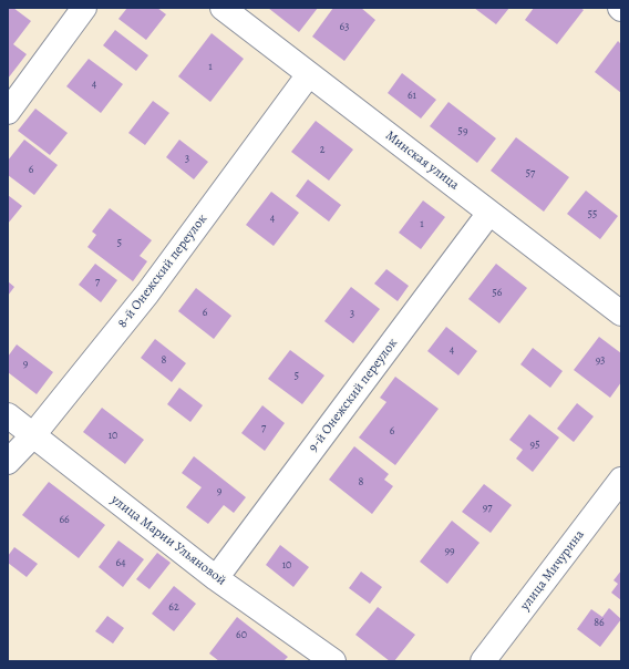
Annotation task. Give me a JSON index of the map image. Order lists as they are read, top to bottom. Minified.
{"streets":{"street":["Минская улица","8-й Онежский переулок","9-й Онежский переулок","улица Марии Ульяновой","улица Мичурина"]},"crossings":[["Минская улица","8-й Онежский переулок"],["Минская улица","9-й Онежский переулок"],["8-й Онежский переулок","улица Марии Ульяновой"],["9-й Онежский переулок","улица Марии Ульяновой"]],"house_numbers":["63","1","4","61","59","2","3","6","57","55","4","1","5","7","56","6","3","4","8","93","9","5","7","6","10","95","8","9","97","66","99","64","10","62","86","60"]}
